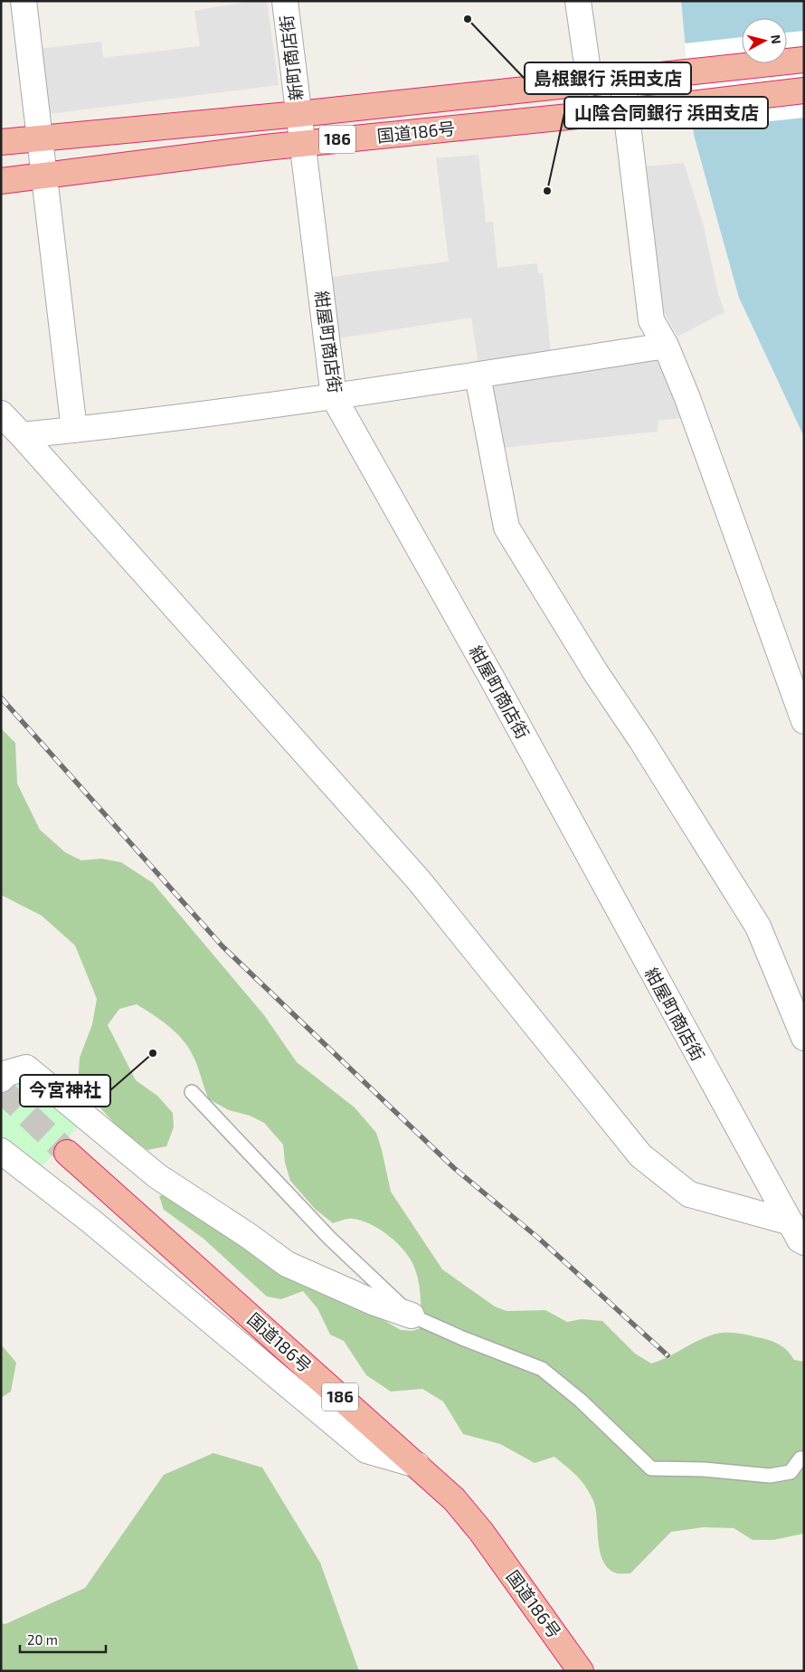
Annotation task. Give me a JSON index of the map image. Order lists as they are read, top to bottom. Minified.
{"streets":{"highway":["国道186号","186"],"street":["新町商店街","紺屋町商店街"]},"crossings":[["新町商店街","国道186号"],["新町商店街","紺屋町商店街"],["国道186号","紺屋町商店街"]],"places":["島根銀行 浜田支店","山陰合同銀行 浜田支店","今宮神社"],"scale_bar":"20 m","north":"right"}
